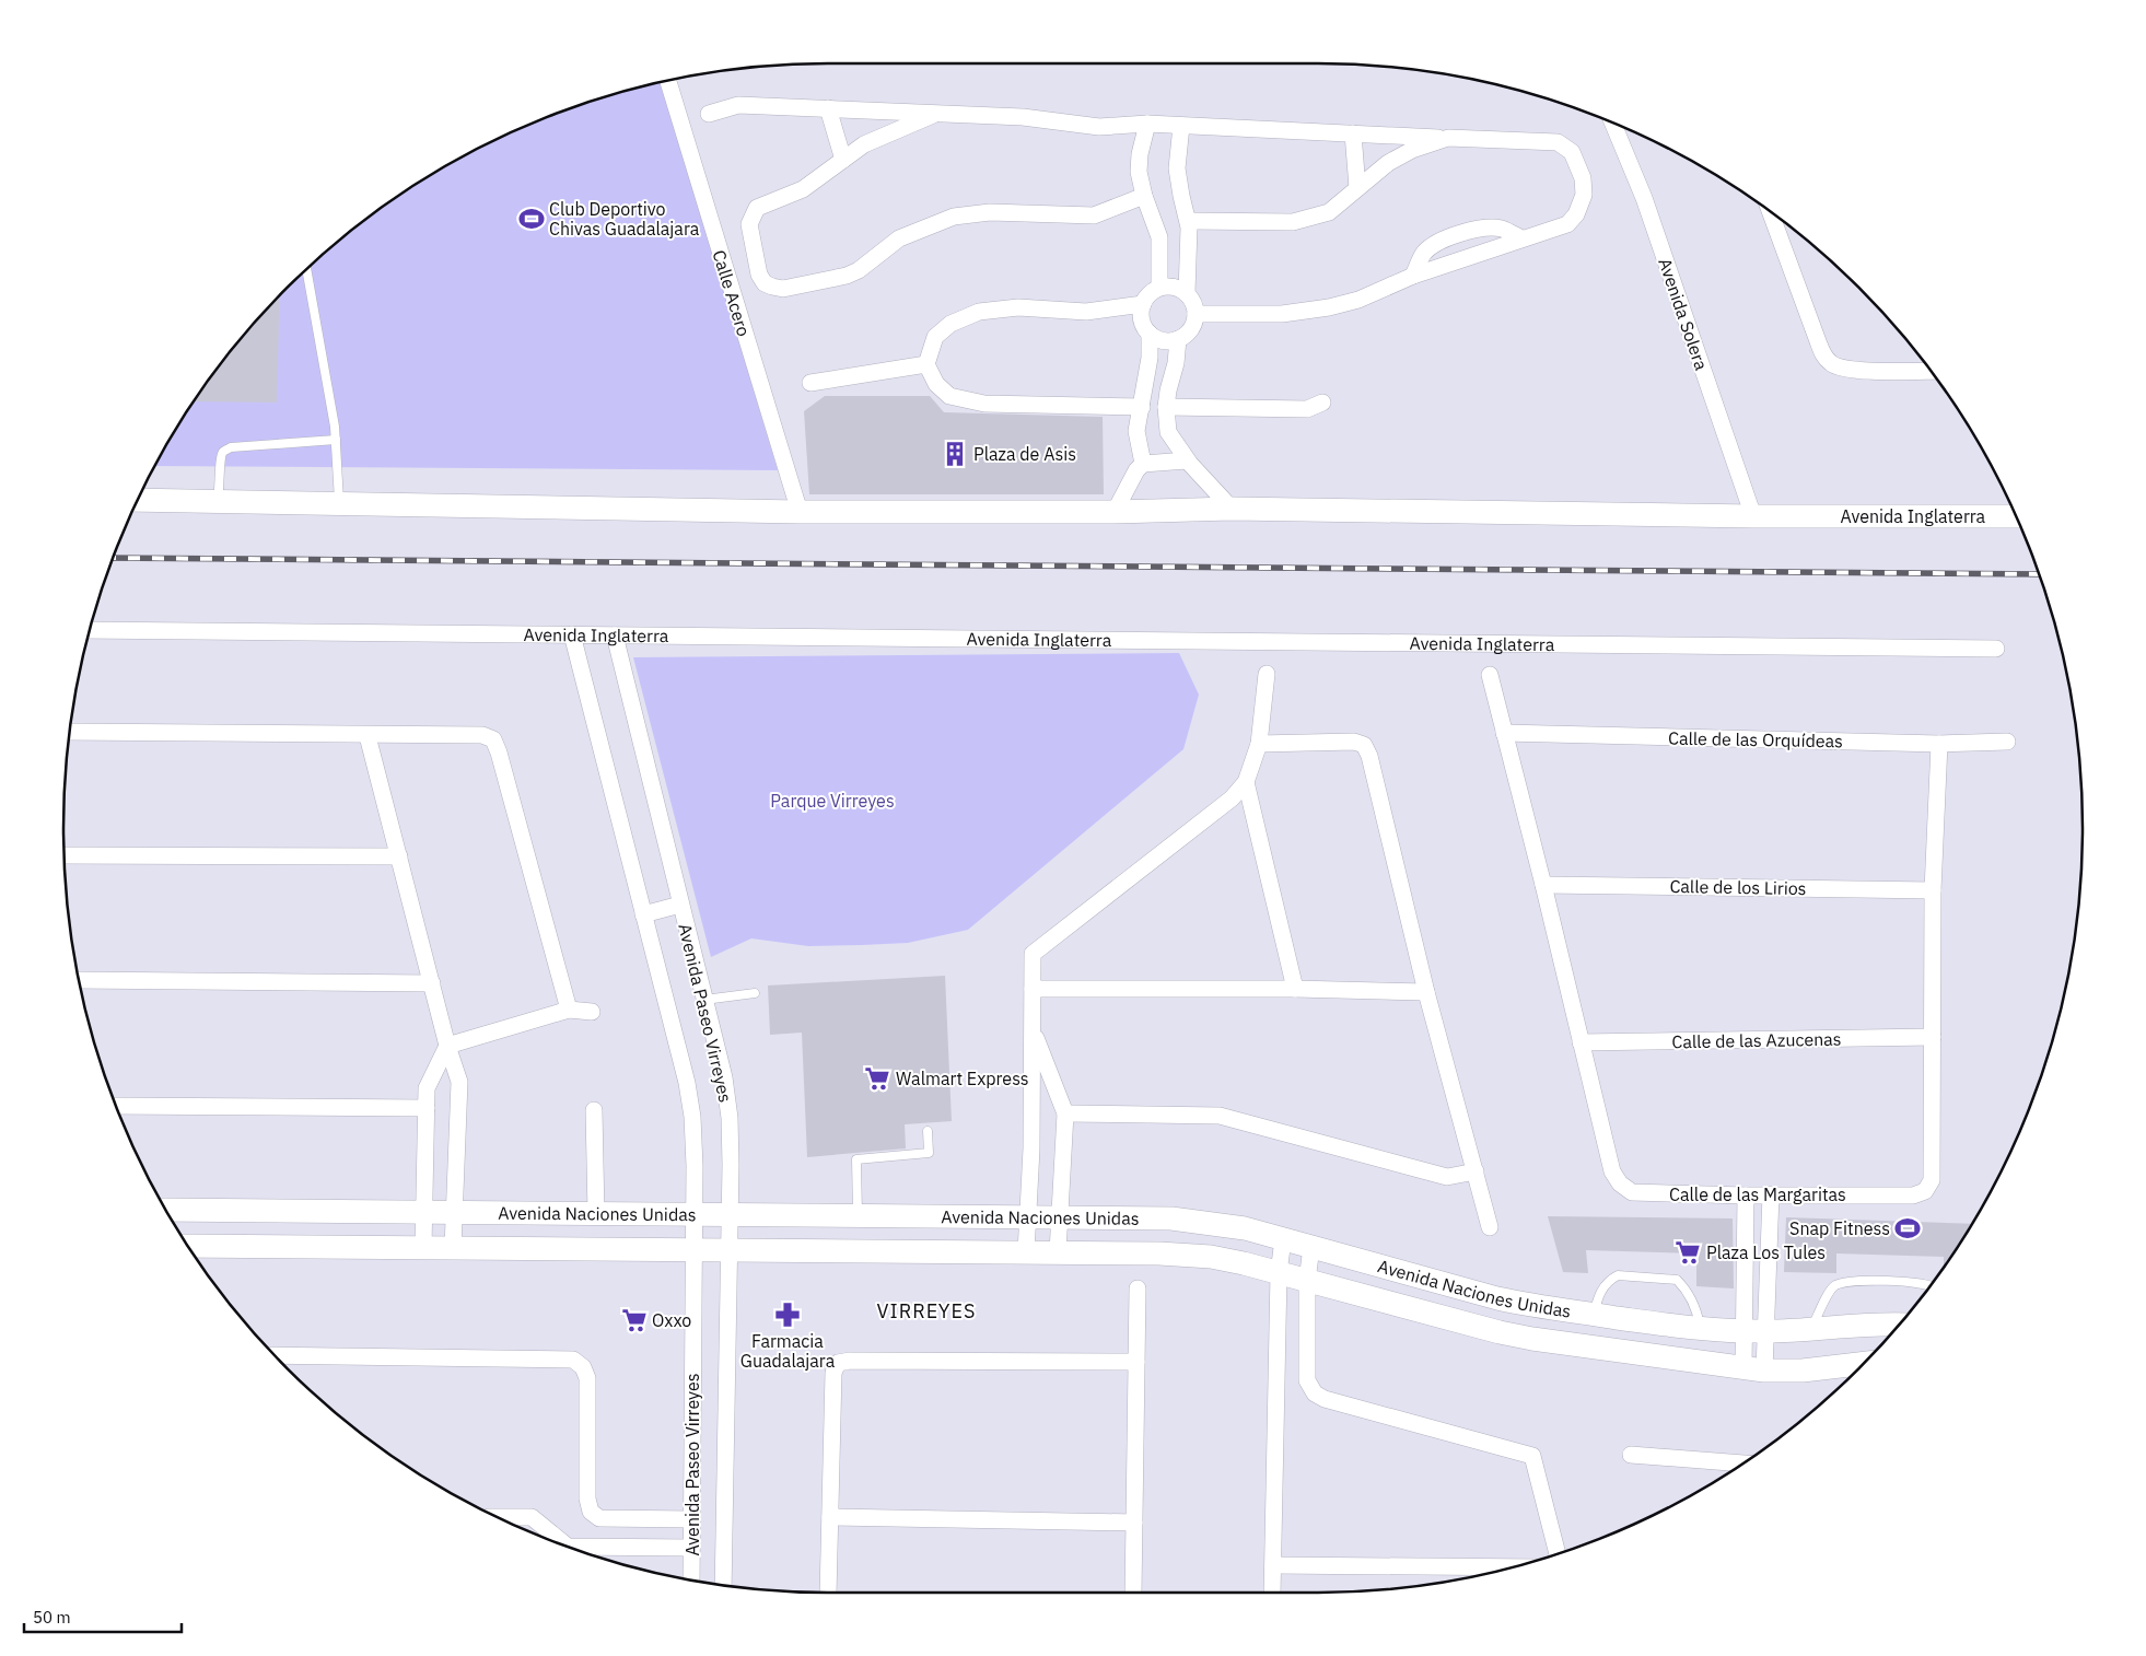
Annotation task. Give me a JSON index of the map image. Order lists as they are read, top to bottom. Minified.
{"streets":{"street":["Calle Acero","Avenida Solera","Avenida Inglaterra","Calle de las Orquídeas","Calle de los Lirios","Avenida Paseo Virreyes","Calle de las Azucenas","Calle de las Margaritas","Avenida Naciones Unidas"]},"crossings":[["Calle Acero","Avenida Inglaterra"],["Avenida Solera","Avenida Inglaterra"],["Avenida Inglaterra","Avenida Paseo Virreyes"],["Avenida Paseo Virreyes","Avenida Naciones Unidas"],["Calle de las Azucenas","Calle de las Margaritas"]],"districts":["VIRREYES"],"parks":["Parque Virreyes"],"places":{"sports":["Club Deportivo Chivas Guadalajara","Snap Fitness"],"building":["Plaza de Asis"],"supermarket":["Walmart Express","Plaza Los Tules","Oxxo"],"pharmacy":["Farmacia Guadalajara"]},"scale_bar":"50 m"}
